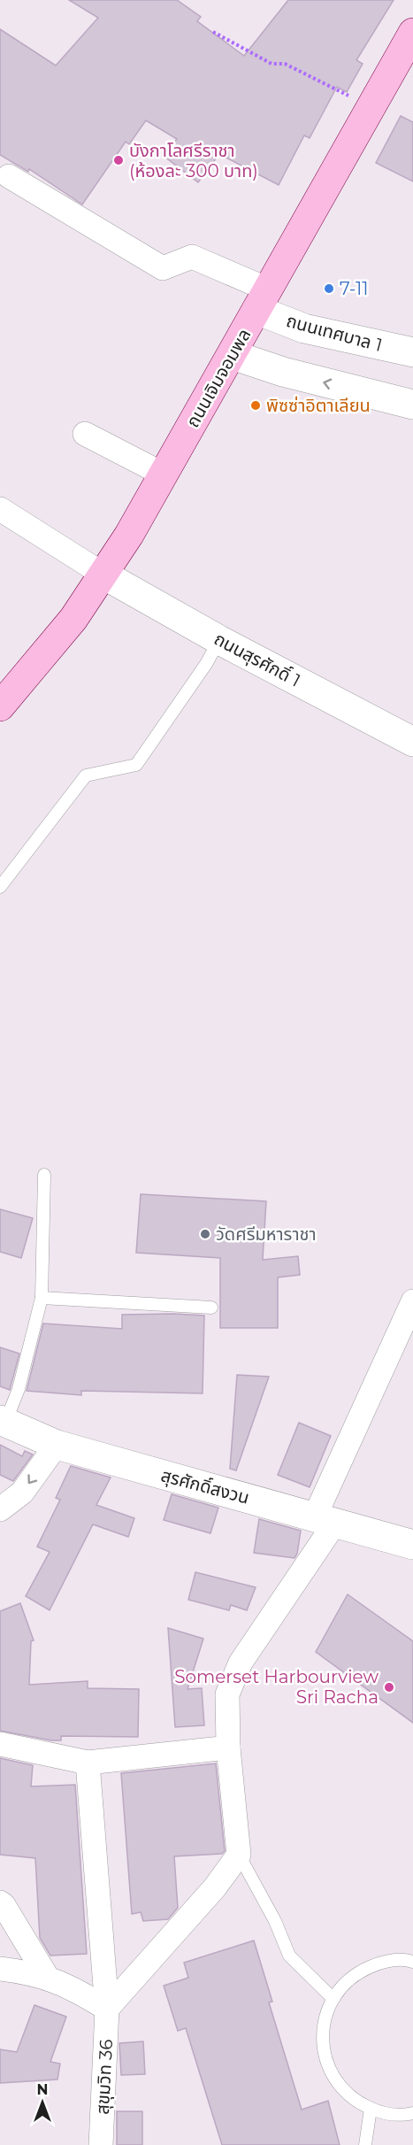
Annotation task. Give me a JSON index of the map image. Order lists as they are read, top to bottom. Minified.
{"streets":{"main road":["ถนนเจิมจอมพล"],"street":["ถนนเทศบาล 1","ถนนสุรศักดิ์ 1","สุรศักดิ์สงวน","สุขุมวิท 36"]},"crossings":[["ถนนเทศบาล 1","ถนนเจิมจอมพล"],["ถนนเจิมจอมพล","ถนนสุรศักดิ์ 1"]],"places":["บังกาโลศรีราชา (ห้องละ 300 บาท)","7-11","พิซซ่าอิตาเลียน","วัดศรีมหาราชา","Somerset Harbourview Sri Racha"],"north":"top"}
